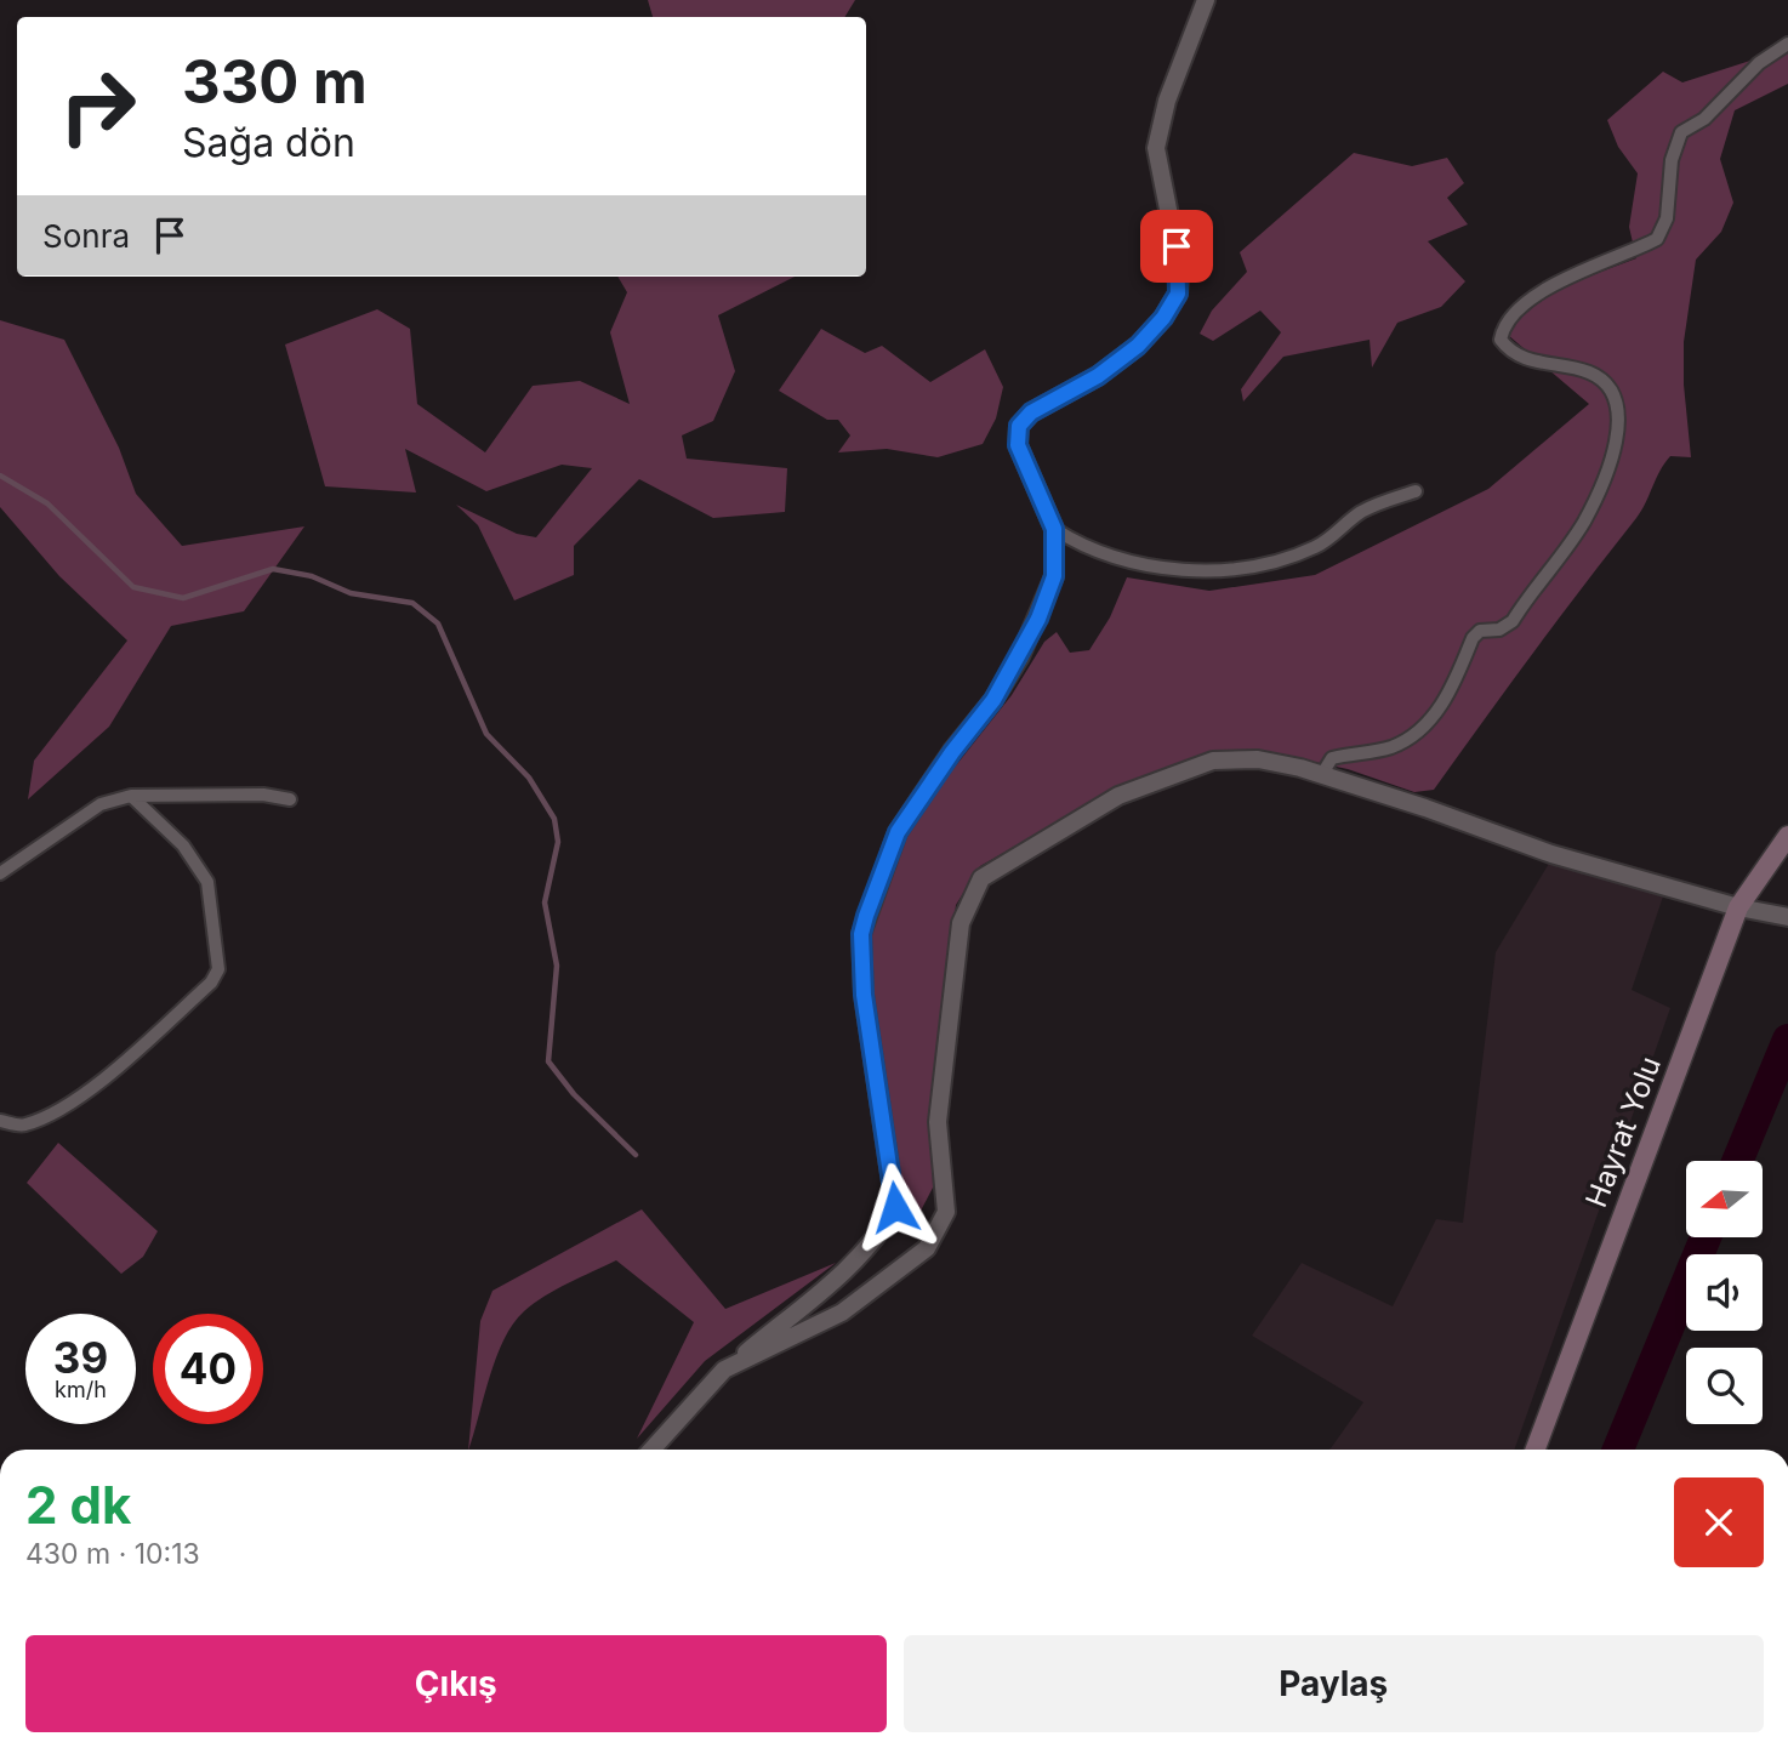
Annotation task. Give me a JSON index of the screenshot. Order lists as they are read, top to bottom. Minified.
{"streets":{"main road":["Hayrat Yolu"]},"north":"left","page":{"turn":["330 m","Sağa dön"],"then":"Sonra","speed":"39 km/h","limit":"40","heading":["2 dk","430 m · 10:13"],"buttons":["Çıkış","Paylaş"]}}
